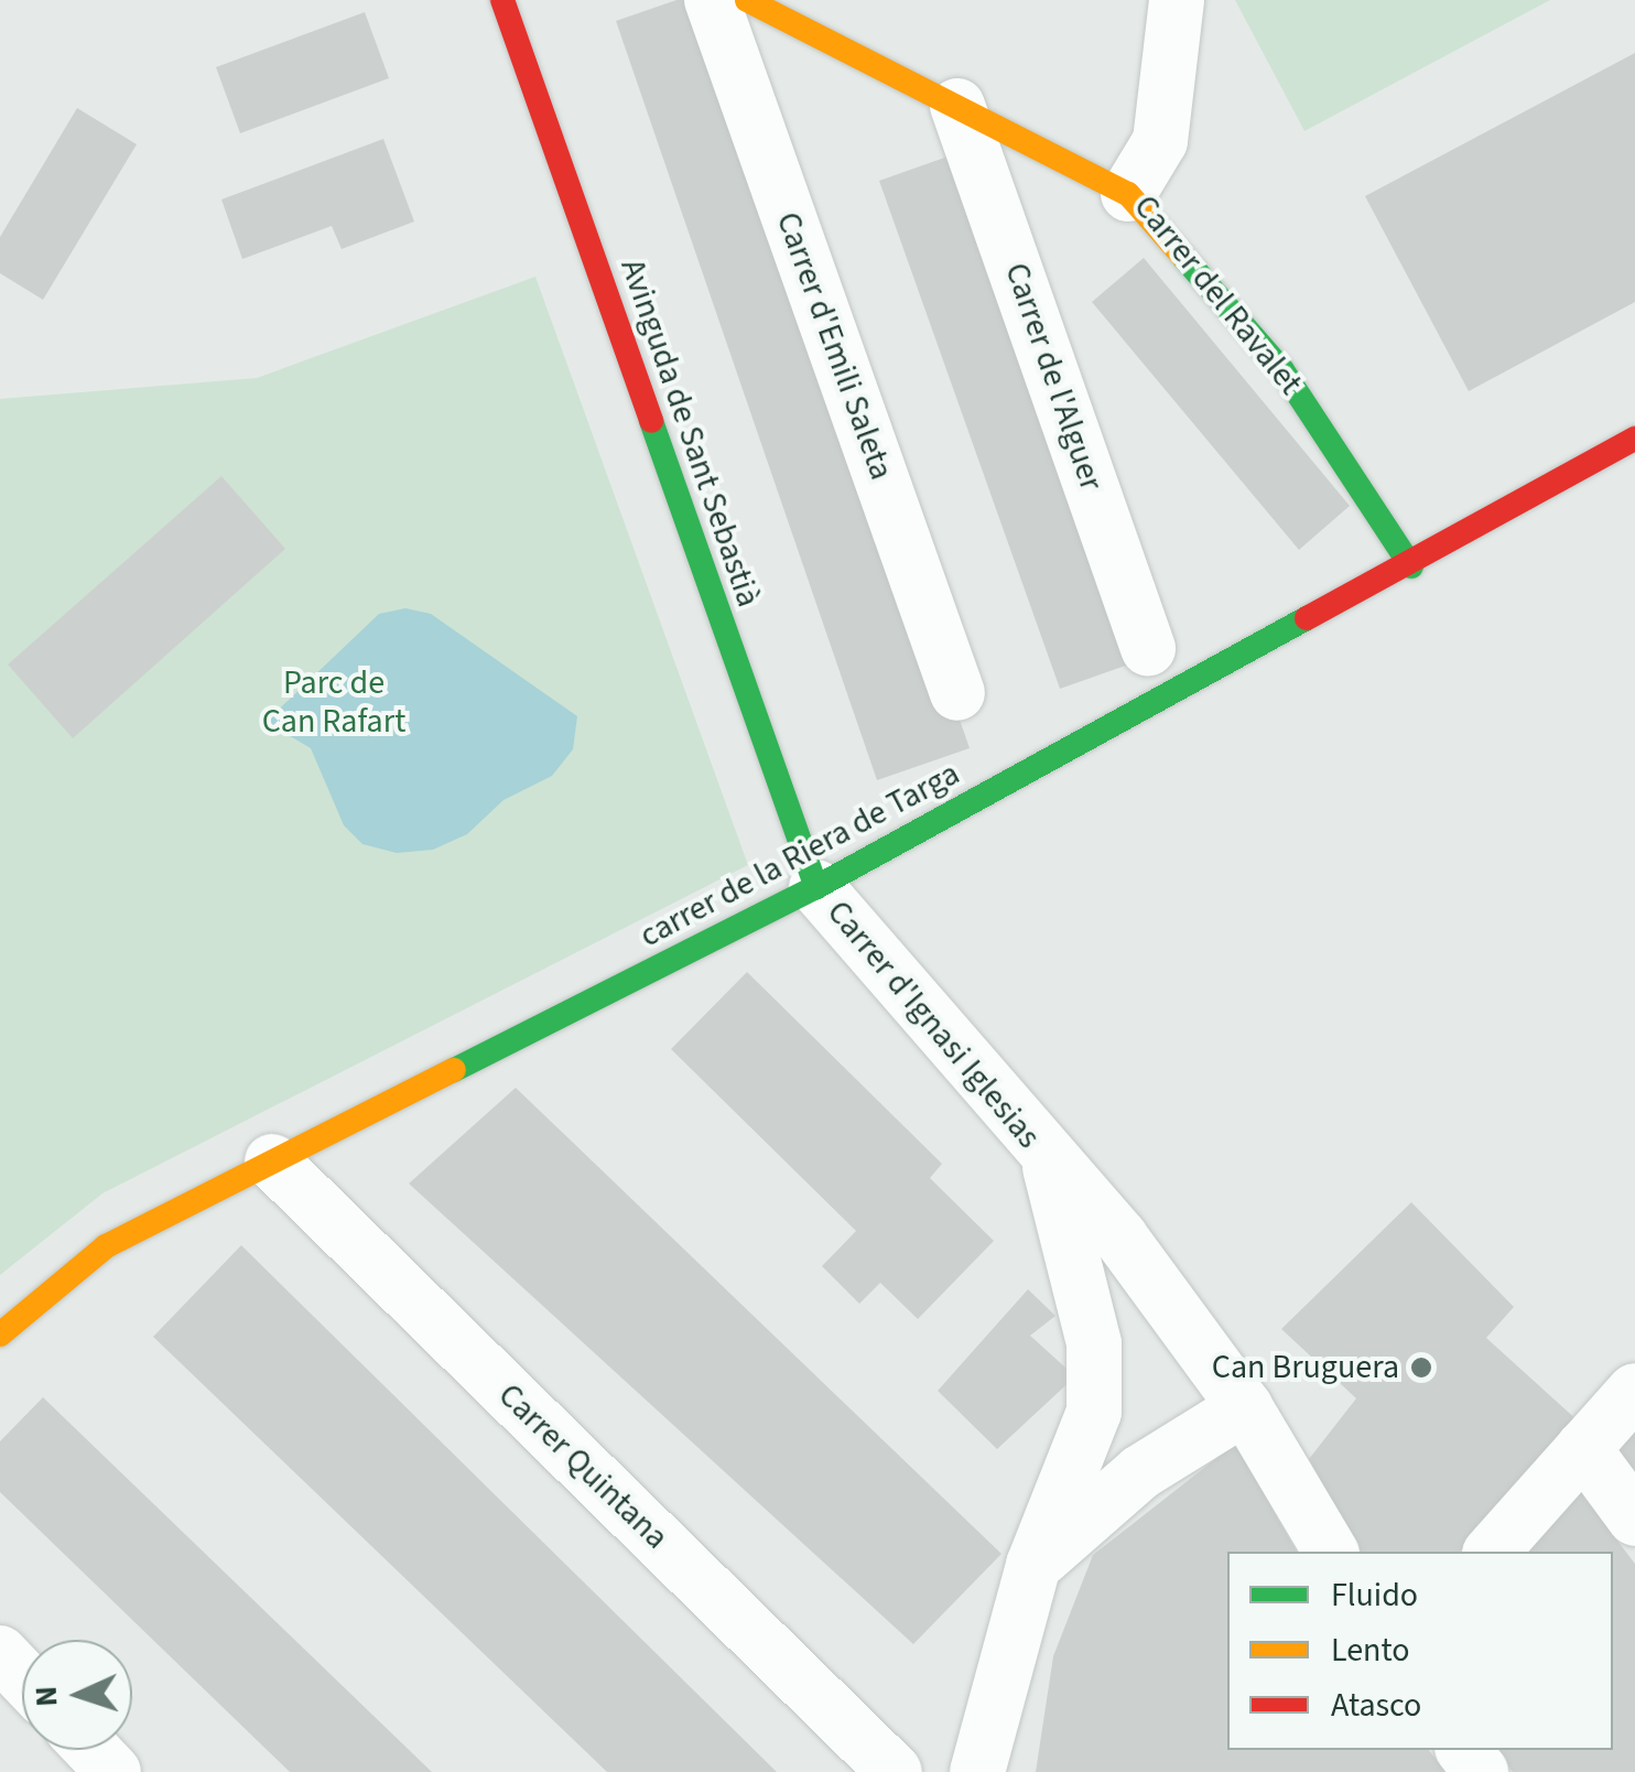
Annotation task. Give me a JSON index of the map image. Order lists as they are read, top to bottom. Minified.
{"streets":{"street":["Carrer del Ravalet","Carrer d'Emili Saleta","Carrer de l'Alguer","Avinguda de Sant Sebastià","carrer de la Riera de Targa","Carrer d'Ignasi Iglesias","Carrer Quintana"]},"crossings":[["Carrer del Ravalet","carrer de la Riera de Targa"],["Avinguda de Sant Sebastià","carrer de la Riera de Targa"],["Avinguda de Sant Sebastià","Carrer d'Ignasi Iglesias"],["carrer de la Riera de Targa","Carrer d'Ignasi Iglesias"],["carrer de la Riera de Targa","Carrer Quintana"]],"parks":["Parc de Can Rafart"],"places":["Can Bruguera"],"legend":["Fluido","Lento","Atasco"],"north":"left"}
